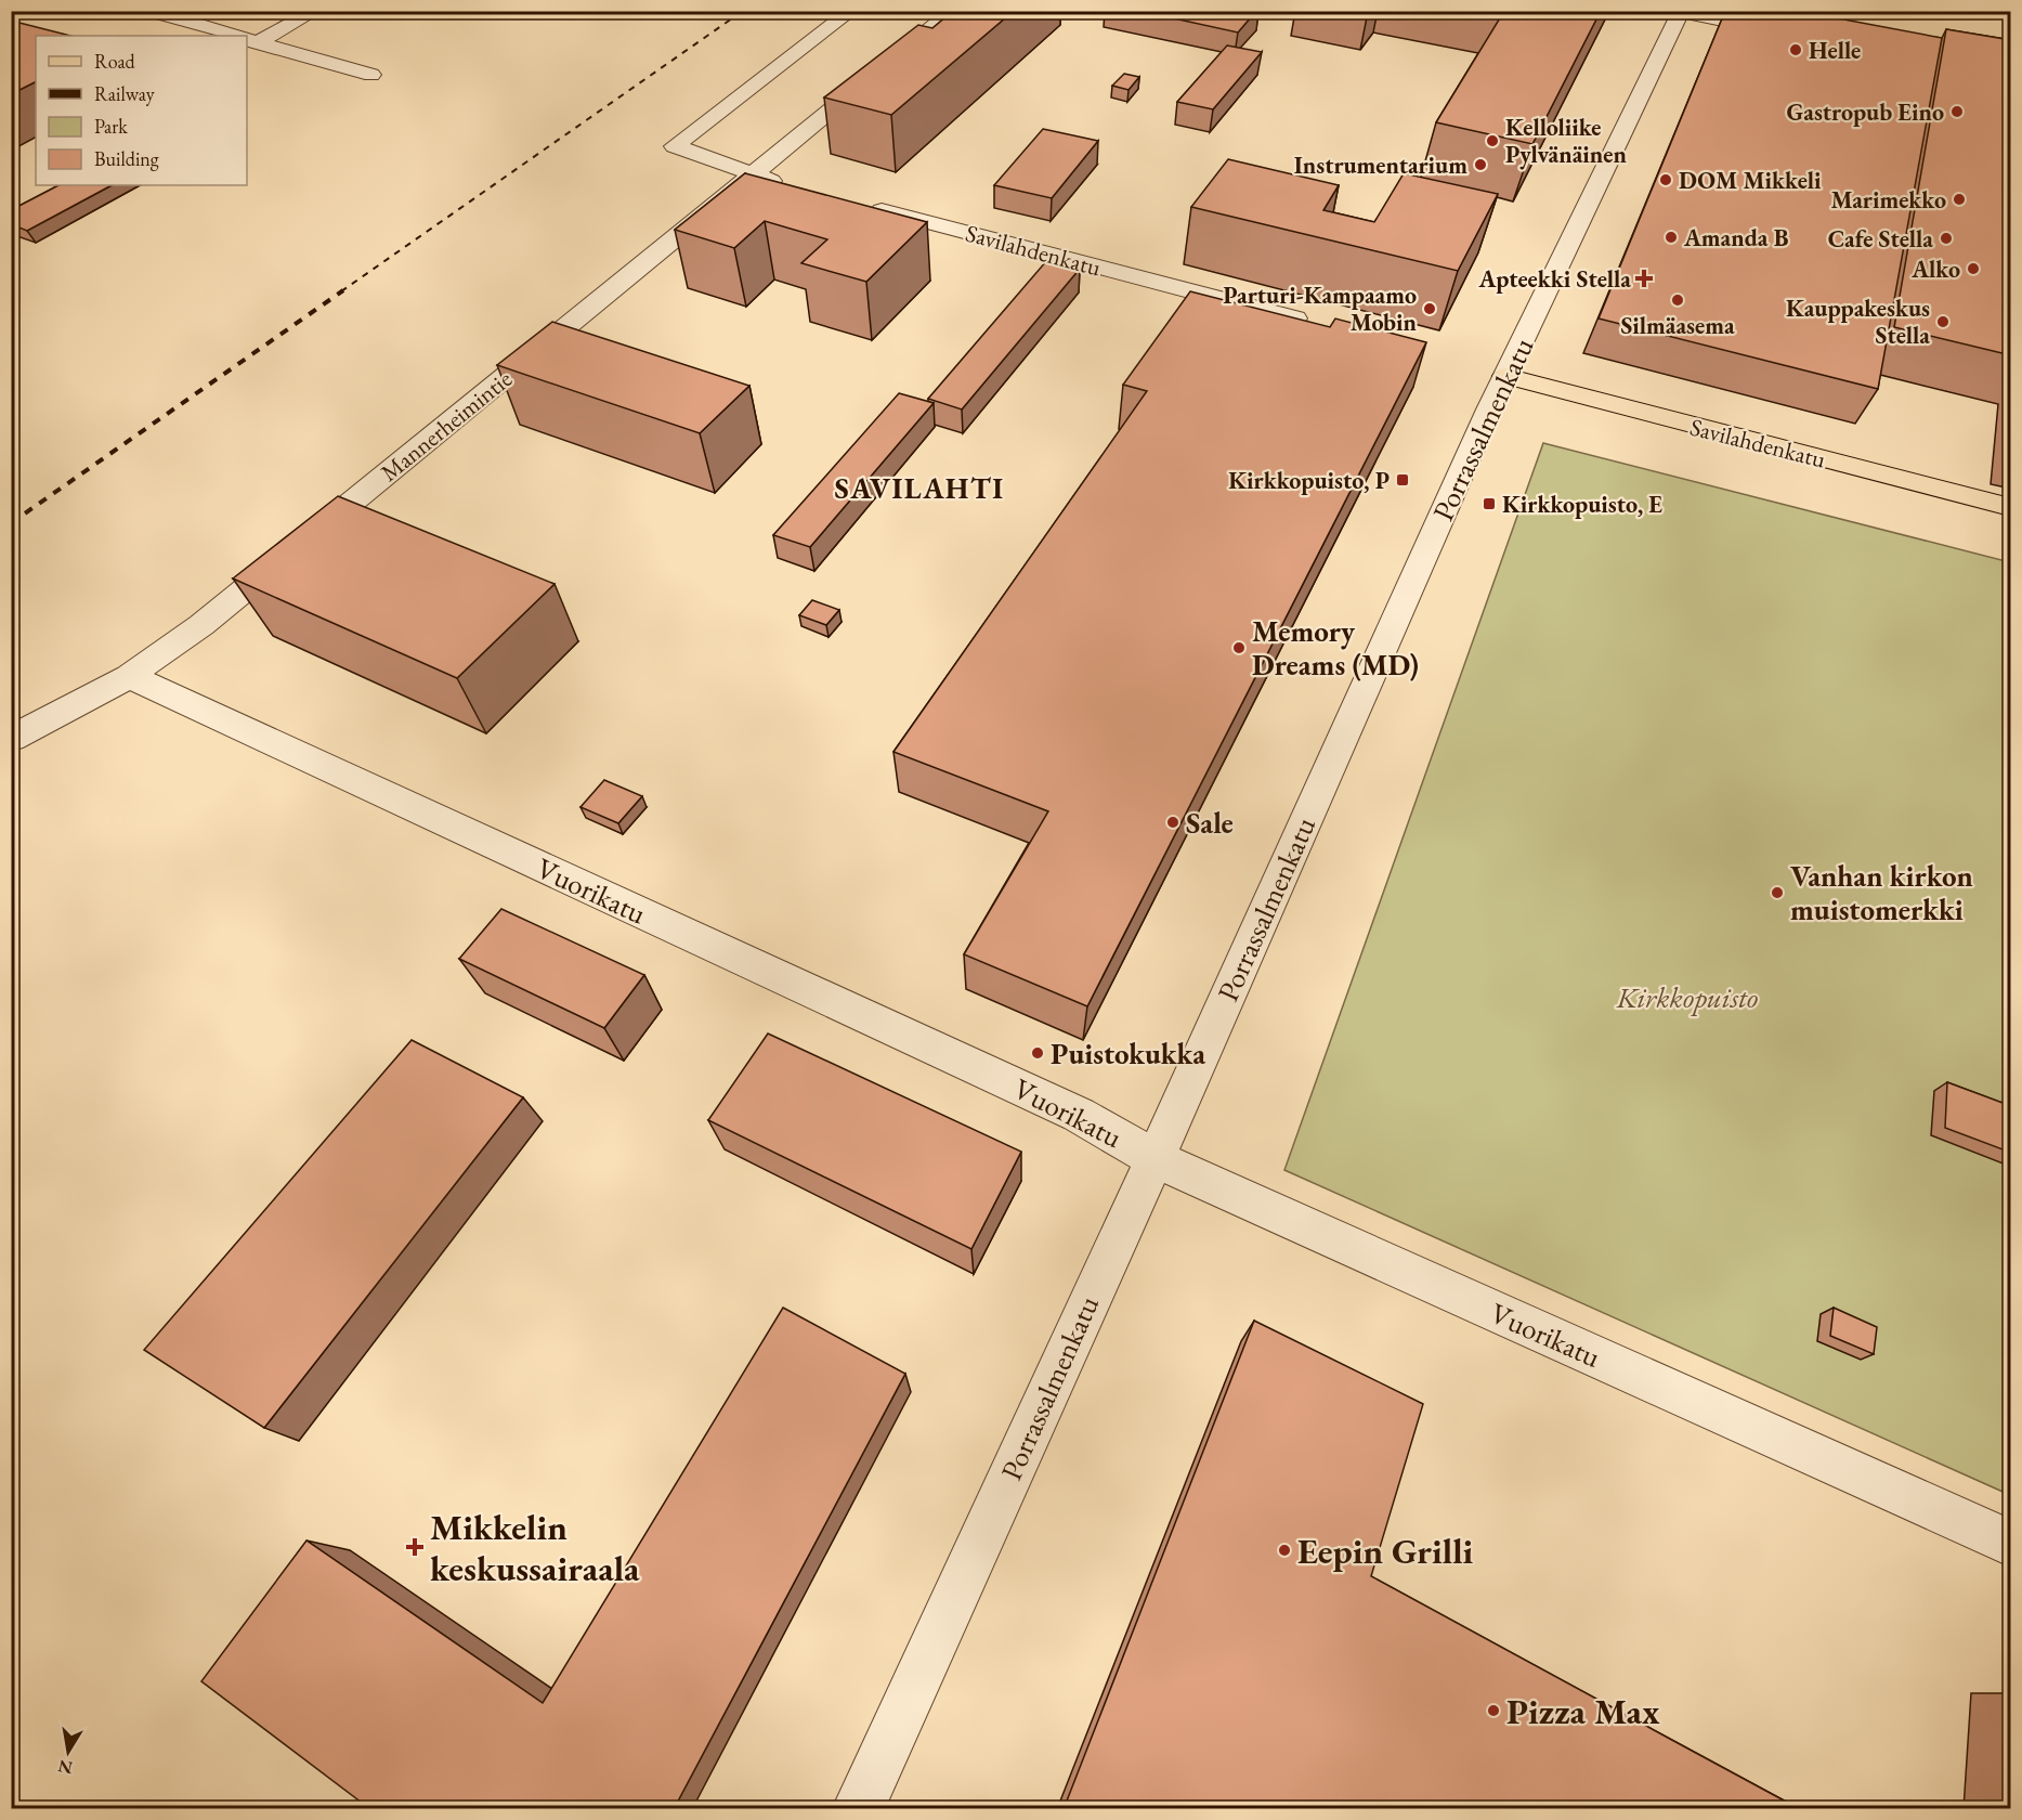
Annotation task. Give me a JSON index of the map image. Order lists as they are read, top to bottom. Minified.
{"streets":{"main road":["Savilahdenkatu"],"street":["Mannerheimintie","Porrassalmenkatu","Vuorikatu"]},"crossings":[["Savilahdenkatu","Porrassalmenkatu"],["Mannerheimintie","Vuorikatu"],["Porrassalmenkatu","Vuorikatu"]],"districts":["SAVILAHTI"],"parks":["Kirkkopuisto"],"places":{"other":["Helle","Gastropub Eino","Kelloliike Pylvänäinen","Instrumentarium","DOM Mikkeli","Marimekko","Amanda B","Cafe Stella","Alko","Silmäasema","Parturi-Kampaamo Mobin","Kauppakeskus Stella","Memory Dreams (MD)","Sale","Vanhan kirkon muistomerkki","Puistokukka","Eepin Grilli","Pizza Max"],"health":["Apteekki Stella","Mikkelin keskussairaala"],"transit":["Kirkkopuisto, P","Kirkkopuisto, E"]},"legend":["Road","Railway","Park","Building"],"north":"bottom"}
